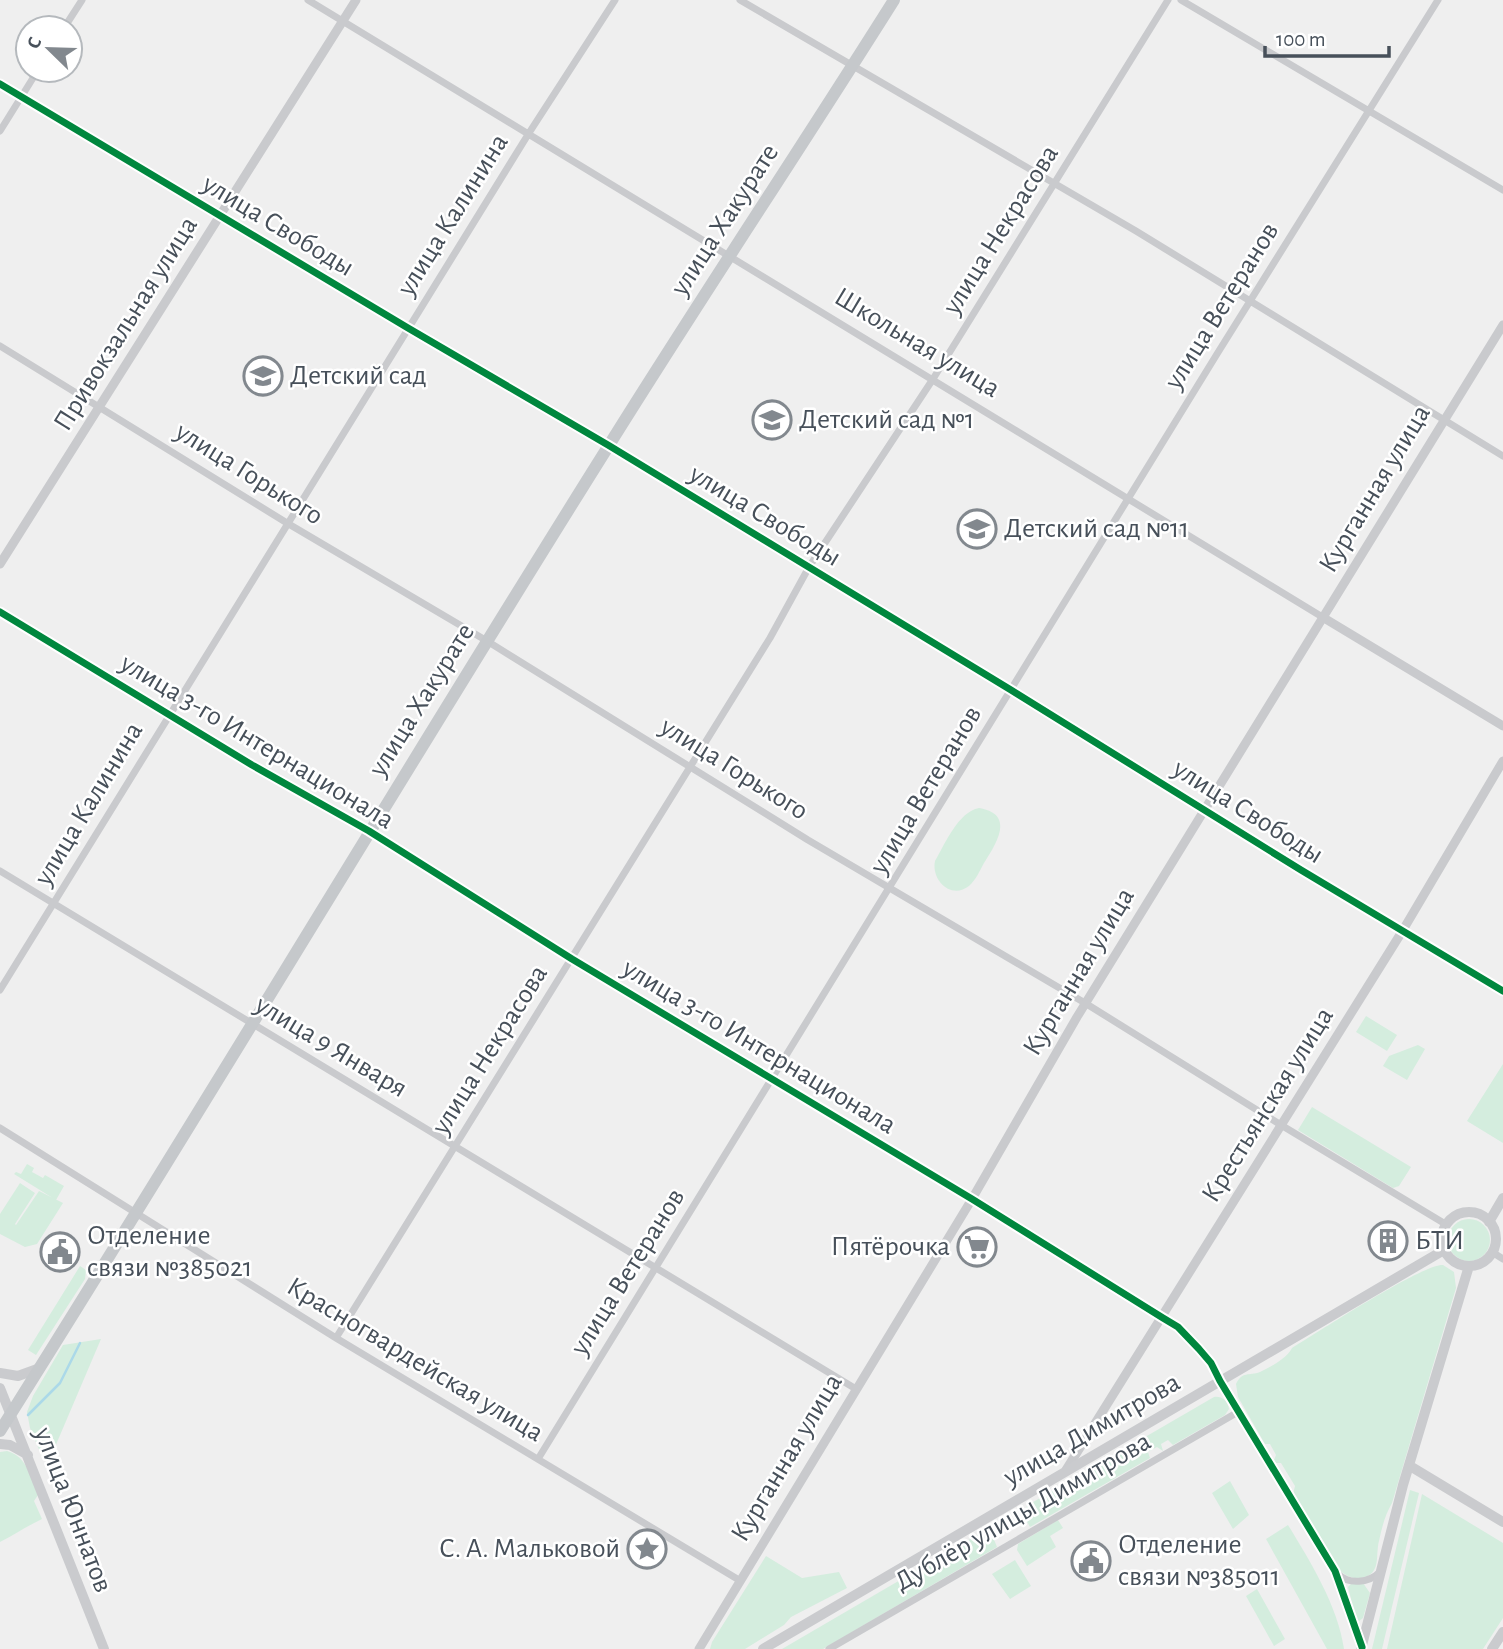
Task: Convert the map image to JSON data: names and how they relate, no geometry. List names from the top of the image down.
{
  "streets": {
    "main road": ["улица Хакурате", "улица Димитрова", "улица Юннатов"],
    "street": [
      "улица Калинина",
      "улица Свободы",
      "улица Некрасова",
      "улица Ветеранов",
      "Привокзальная улица",
      "Школьная улица",
      "улица Горького",
      "Курганная улица",
      "улица 3-го Интернационала",
      "улица 9 Января",
      "Крестьянская улица",
      "Красногвардейская улица",
      "Дублёр улицы Димитрова"
    ]
  },
  "crossings": [
    ["улица Калинина", "улица Свободы"],
    ["улица Калинина", "Школьная улица"],
    ["улица Калинина", "улица Горького"],
    ["улица Калинина", "улица 3-го Интернационала"],
    ["улица Калинина", "улица 9 Января"],
    ["улица Хакурате", "улица Свободы"],
    ["улица Хакурате", "Школьная улица"],
    ["улица Хакурате", "улица Горького"],
    ["улица Хакурате", "улица 3-го Интернационала"],
    ["улица Хакурате", "улица 9 Января"],
    ["улица Хакурате", "Красногвардейская улица"],
    ["улица Хакурате", "улица Юннатов"],
    ["улица Свободы", "улица Некрасова"],
    ["улица Свободы", "улица Ветеранов"],
    ["улица Свободы", "Привокзальная улица"],
    ["улица Свободы", "Курганная улица"],
    ["улица Свободы", "Крестьянская улица"],
    ["улица Некрасова", "Школьная улица"],
    ["улица Некрасова", "улица Горького"],
    ["улица Некрасова", "улица 3-го Интернационала"],
    ["улица Некрасова", "улица 9 Января"],
    ["улица Некрасова", "Красногвардейская улица"],
    ["улица Ветеранов", "Школьная улица"],
    ["улица Ветеранов", "улица Горького"],
    ["улица Ветеранов", "улица 3-го Интернационала"],
    ["улица Ветеранов", "улица 9 Января"],
    ["улица Ветеранов", "Красногвардейская улица"],
    ["Привокзальная улица", "Школьная улица"],
    ["Привокзальная улица", "улица Горького"],
    ["Школьная улица", "Курганная улица"],
    ["улица Горького", "Курганная улица"],
    ["улица Горького", "Крестьянская улица"],
    ["улица Горького", "улица Димитрова"],
    ["Курганная улица", "улица 3-го Интернационала"],
    ["Курганная улица", "улица 9 Января"],
    ["Курганная улица", "Красногвардейская улица"],
    ["улица 3-го Интернационала", "Крестьянская улица"],
    ["улица 3-го Интернационала", "улица Димитрова"],
    ["улица 3-го Интернационала", "Дублёр улицы Димитрова"],
    ["Крестьянская улица", "улица Димитрова"]
  ],
  "places": {
    "school or university": ["Детский сад", "Детский сад №1", "Детский сад №11"],
    "building": ["БТИ"],
    "supermarket": ["Пятёрочка"],
    "public building": ["Отделение связи №385021", "Отделение связи №385011"],
    "place": ["С. А. Мальковой"]
  },
  "scale_bar": "100 m",
  "north": "top left"
}
